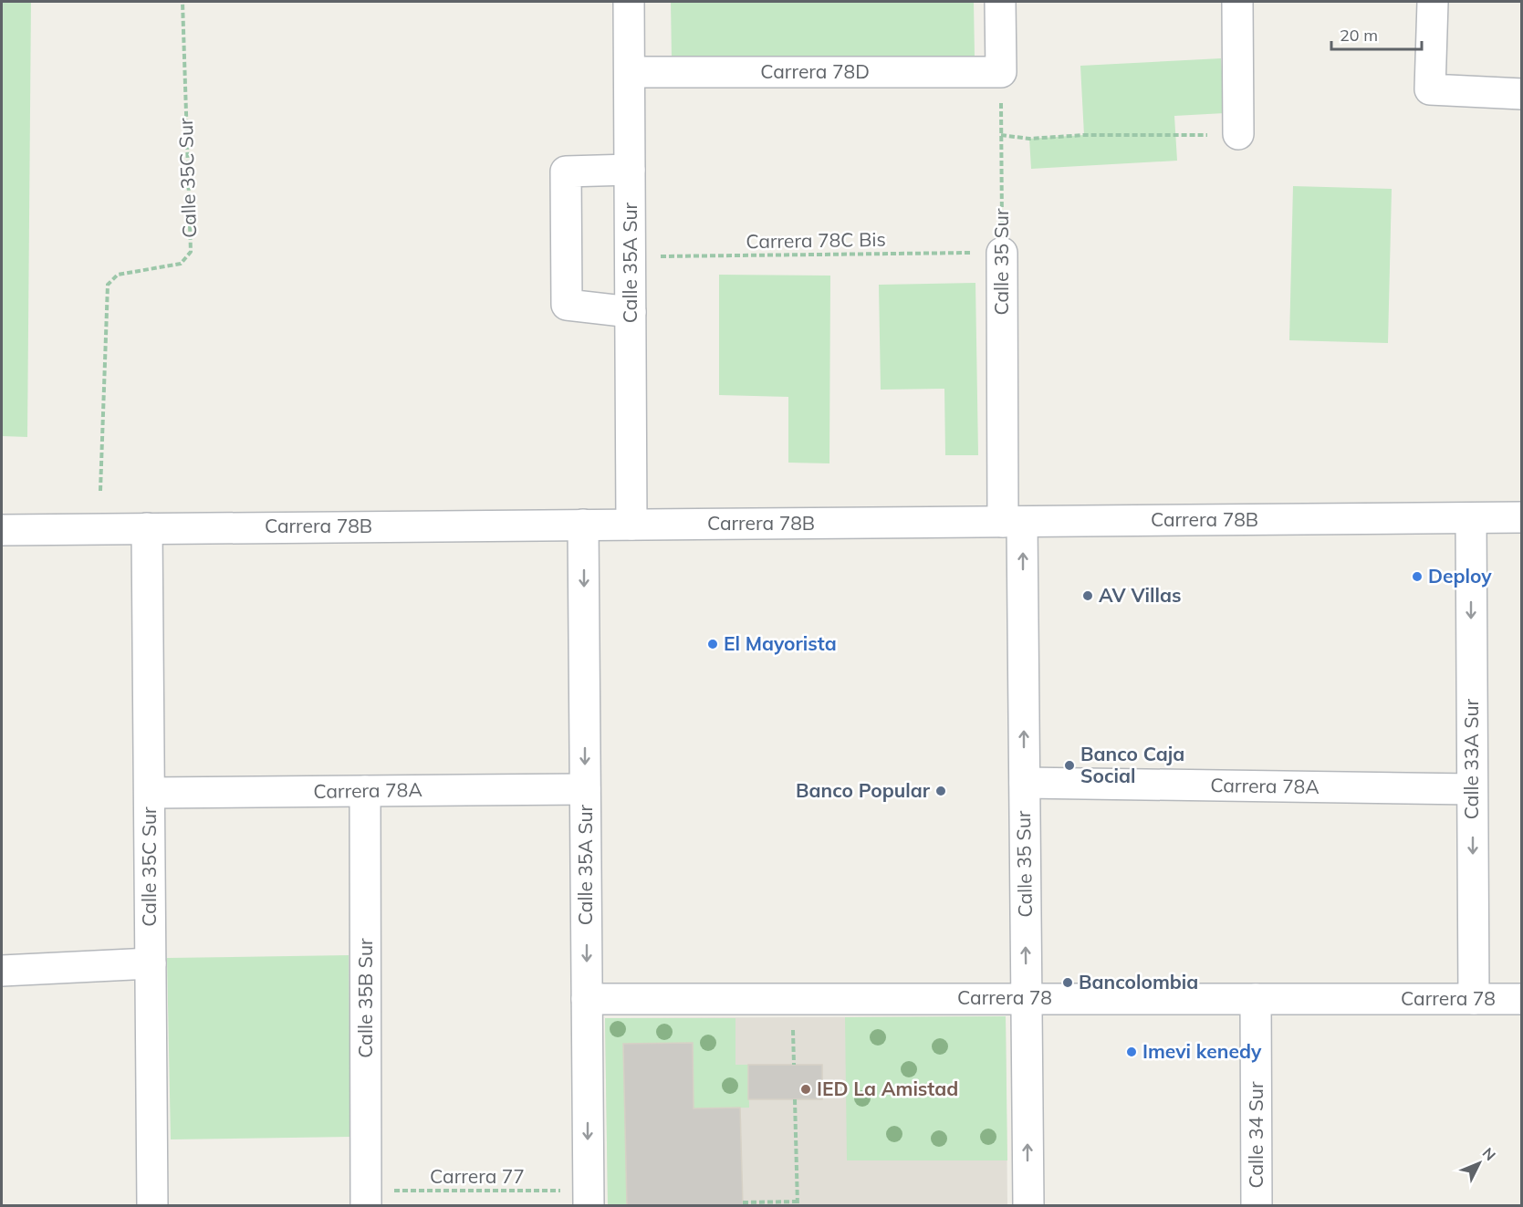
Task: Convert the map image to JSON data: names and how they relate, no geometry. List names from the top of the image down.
{
  "streets": {
    "street": [
      "Carrera 78D",
      "Calle 35C Sur",
      "Calle 35 Sur",
      "Calle 35A Sur",
      "Carrera 78B",
      "Calle 33A Sur",
      "Carrera 78A",
      "Calle 35B Sur",
      "Carrera 78",
      "Calle 34 Sur"
    ],
    "path": ["Carrera 78C Bis", "Carrera 77"]
  },
  "crossings": [
    ["Carrera 78D", "Calle 35 Sur"],
    ["Carrera 78D", "Calle 35A Sur"],
    ["Calle 35C Sur", "Carrera 78B"],
    ["Calle 35C Sur", "Carrera 78A"],
    ["Carrera 78C Bis", "Calle 35 Sur"],
    ["Carrera 78C Bis", "Calle 35A Sur"],
    ["Calle 35 Sur", "Carrera 78B"],
    ["Calle 35 Sur", "Carrera 78A"],
    ["Calle 35 Sur", "Carrera 78"],
    ["Calle 35A Sur", "Carrera 78B"],
    ["Calle 35A Sur", "Carrera 78A"],
    ["Calle 35A Sur", "Carrera 78"],
    ["Calle 35A Sur", "Carrera 77"],
    ["Carrera 78B", "Calle 33A Sur"],
    ["Calle 33A Sur", "Carrera 78A"],
    ["Calle 33A Sur", "Carrera 78"],
    ["Carrera 78A", "Calle 35B Sur"],
    ["Calle 35B Sur", "Carrera 77"],
    ["Carrera 78", "Calle 34 Sur"]
  ],
  "one_way": ["Calle 35 Sur", "Calle 35A Sur", "Calle 33A Sur"],
  "places": [
    "Deploy",
    "AV Villas",
    "El Mayorista",
    "Banco Caja Social",
    "Banco Popular",
    "Bancolombia",
    "Imevi kenedy",
    "IED La Amistad"
  ],
  "scale_bar": "20 m",
  "north": "top right"
}
